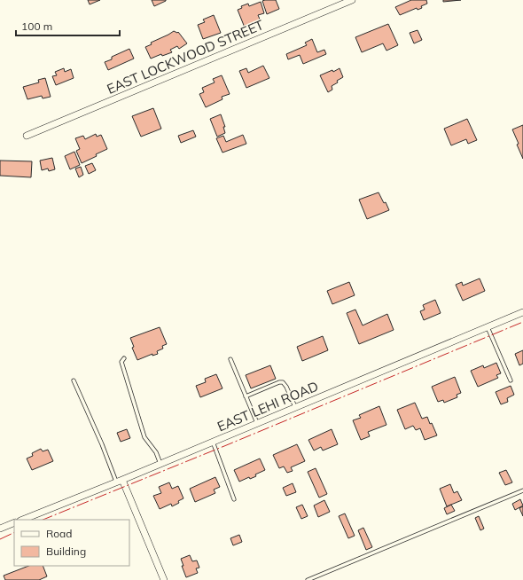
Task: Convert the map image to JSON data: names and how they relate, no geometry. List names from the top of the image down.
{
  "streets": {
    "street": ["EAST LOCKWOOD STREET", "EAST LEHI ROAD"]
  },
  "legend": ["Road", "Building"],
  "scale_bar": "100 m"
}
